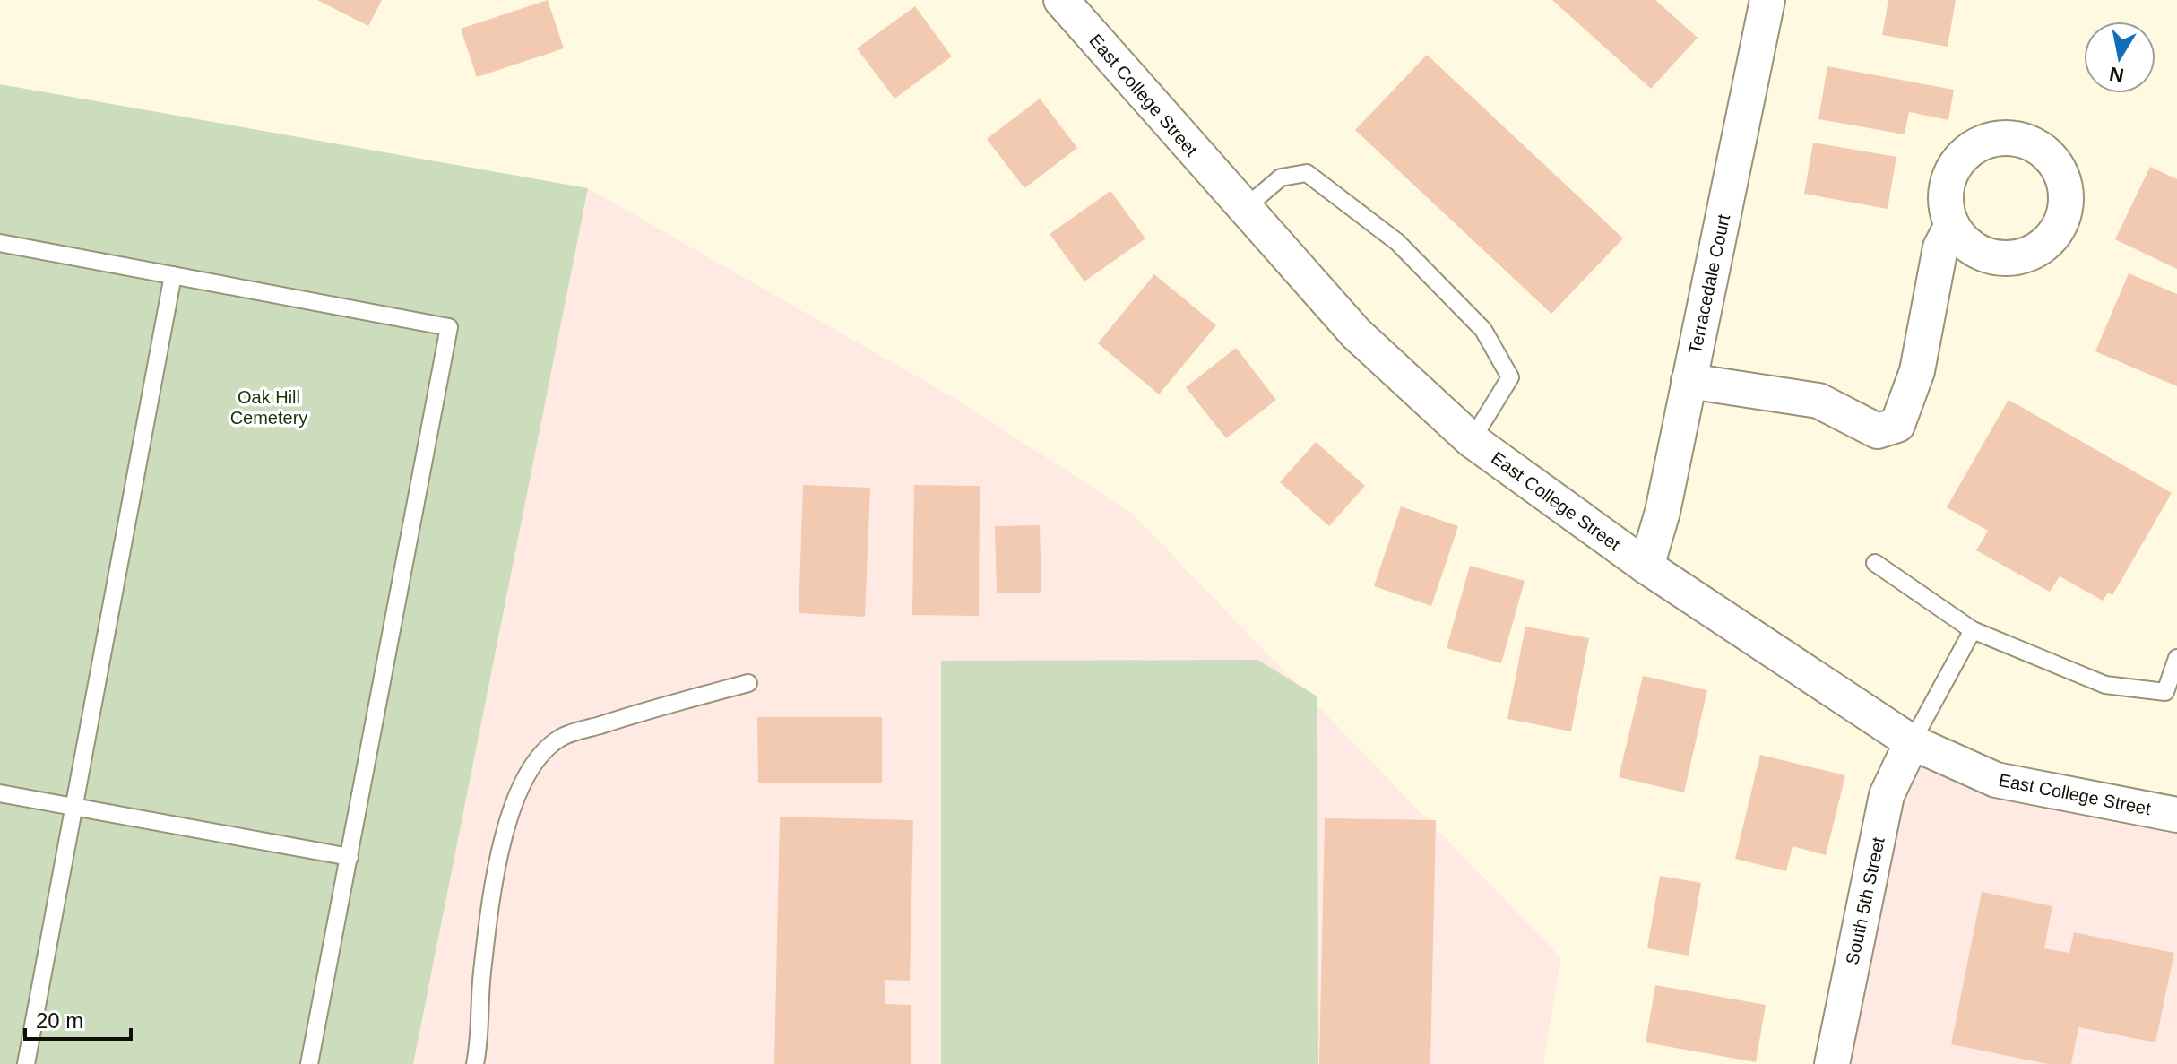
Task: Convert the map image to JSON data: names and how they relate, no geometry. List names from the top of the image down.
{
  "streets": {
    "street": ["East College Street", "Terracedale Court", "South 5th Street"]
  },
  "crossings": [
    ["East College Street", "Terracedale Court"],
    ["East College Street", "South 5th Street"]
  ],
  "parks": ["Oak Hill Cemetery"],
  "scale_bar": "20 m",
  "north": "bottom"
}
